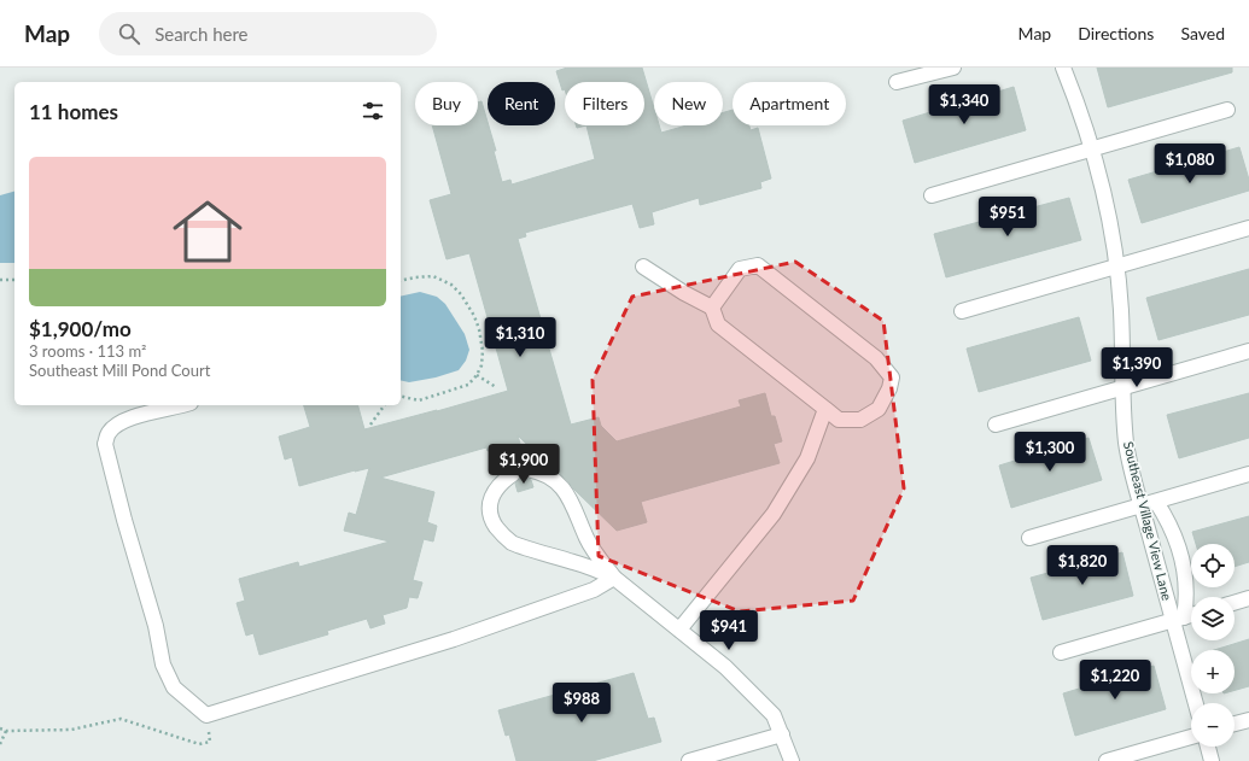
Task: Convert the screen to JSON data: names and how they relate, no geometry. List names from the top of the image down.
{
  "streets": {
    "street": ["Southeast Village View Lane"]
  },
  "page": {
    "header": "Map",
    "search": "Search here",
    "nav": ["Map", "Directions", "Saved"],
    "chip": [
      "Buy",
      "Rent",
      "Filters",
      "New",
      "Apartment"
    ],
    "heading": "11 homes",
    "price": [
      "$1,340",
      "$1,080",
      "$951",
      "$1,310",
      "$1,390",
      "$1,300",
      "$1,900",
      "$1,820",
      "$941",
      "$1,220",
      "$988"
    ],
    "list": [
      {
        "name": "$1,900/mo",
        "note": "3 rooms · 113 m² · Southeast Mill Pond Court"
      }
    ],
    "map_buttons": ["+", "−"]
  }
}
